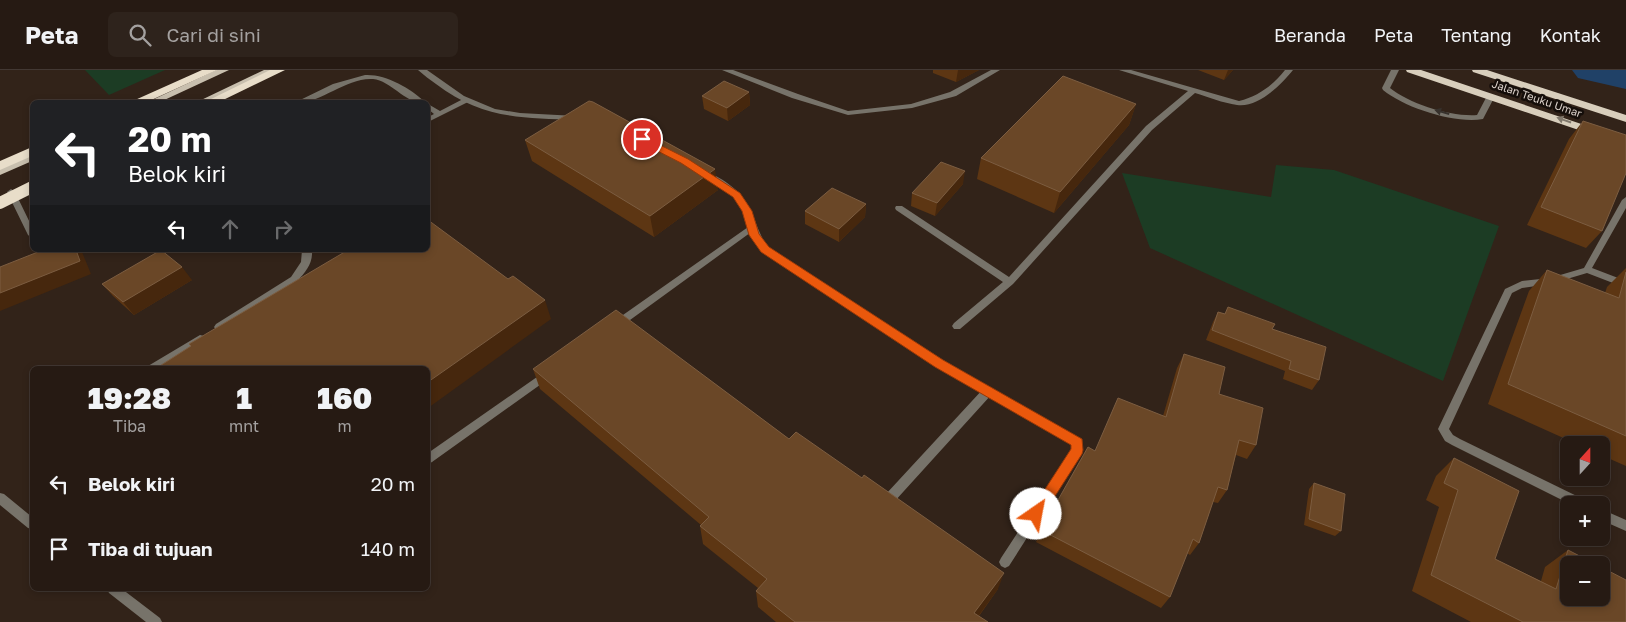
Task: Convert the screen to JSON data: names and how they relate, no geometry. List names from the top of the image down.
{
  "streets": {
    "highway": ["Jalan Teuku Umar"]
  },
  "north": "top",
  "page": {
    "header": "Peta",
    "search": "Cari di sini",
    "nav": [
      "Beranda",
      "Peta",
      "Tentang",
      "Kontak"
    ],
    "turn": ["20 m", "Belok kiri"],
    "eta": [
      "19:28",
      "Tiba",
      "1",
      "mnt",
      "160",
      "m"
    ],
    "map_buttons": ["+", "−"],
    "list": [
      {
        "name": "Belok kiri",
        "value": "20 m"
      },
      {
        "name": "Tiba di tujuan",
        "value": "140 m"
      }
    ]
  }
}
